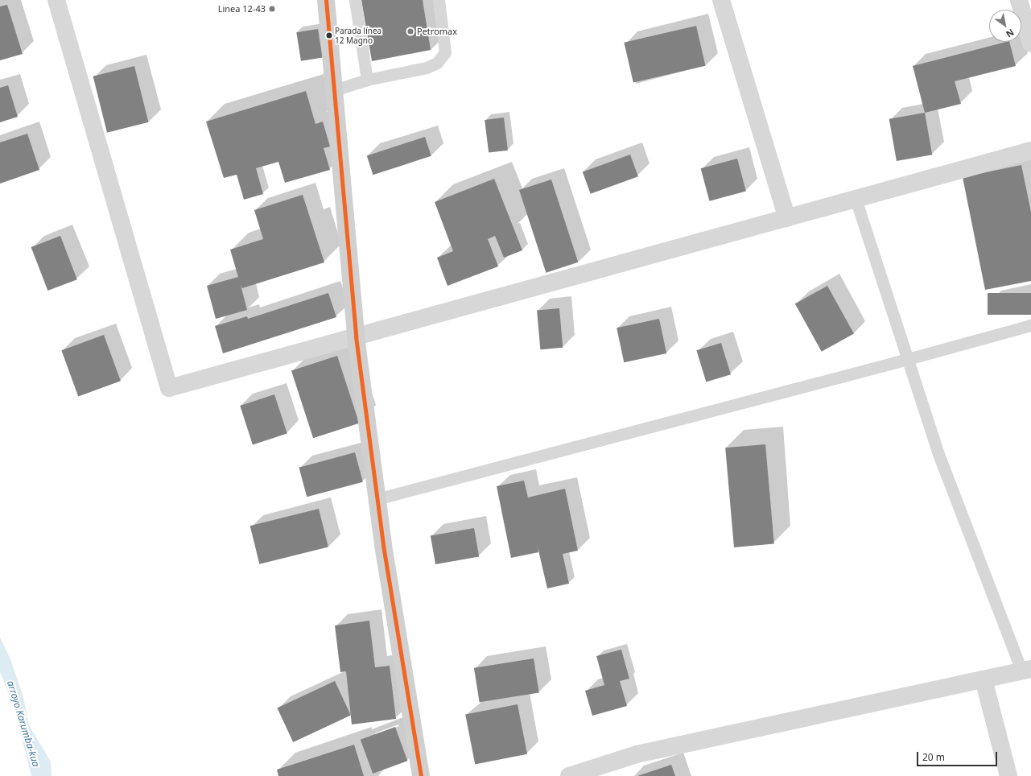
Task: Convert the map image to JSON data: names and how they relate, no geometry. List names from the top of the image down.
{
  "water": ["arroyo Karumba-kua"],
  "places": ["Linea 12-43", "Petromax", "Parada línea 12 Magno"],
  "scale_bar": "20 m",
  "north": "bottom right"
}
